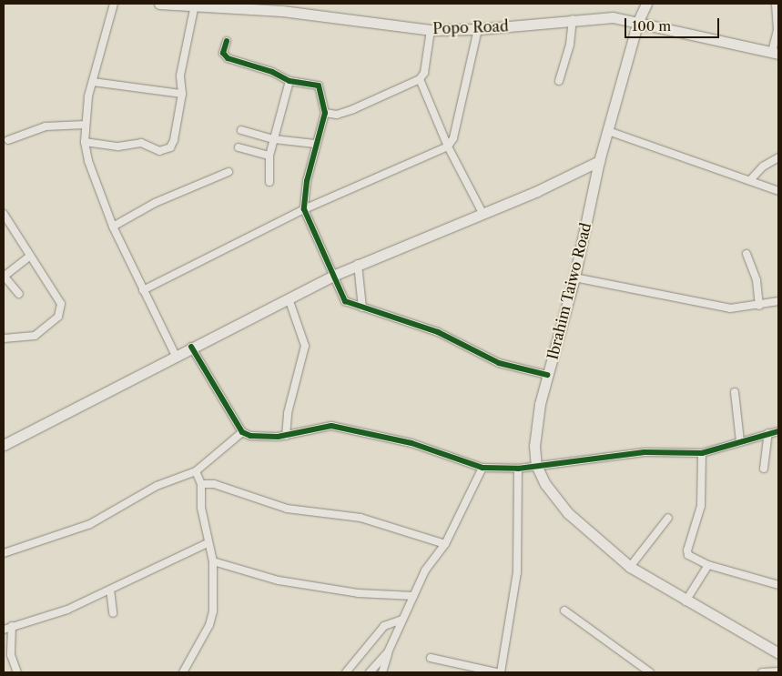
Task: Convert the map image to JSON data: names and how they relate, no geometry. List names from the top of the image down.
{
  "streets": {
    "main road": ["Popo Road", "Ibrahim Taiwo Road"]
  },
  "crossings": [
    ["Popo Road", "Ibrahim Taiwo Road"]
  ],
  "scale_bar": "100 m"
}
